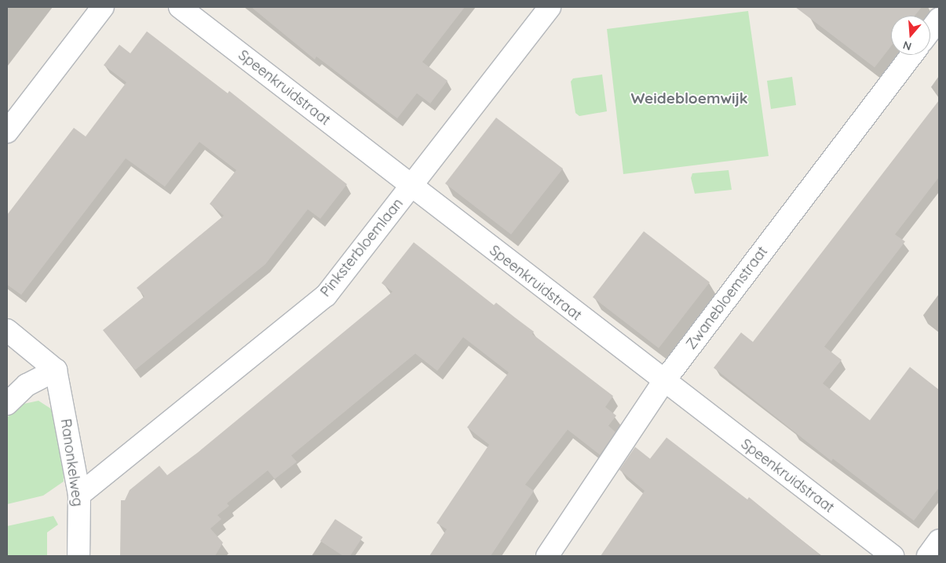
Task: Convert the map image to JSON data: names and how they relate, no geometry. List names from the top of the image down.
{
  "streets": {
    "street": [
      "Speenkruidstraat",
      "Pinksterbloemlaan",
      "Zwanebloemstraat",
      "Ranonkelweg"
    ]
  },
  "crossings": [
    ["Speenkruidstraat", "Pinksterbloemlaan"],
    ["Speenkruidstraat", "Zwanebloemstraat"],
    ["Pinksterbloemlaan", "Ranonkelweg"]
  ],
  "districts": ["Weidebloemwijk"],
  "north": "bottom"
}
